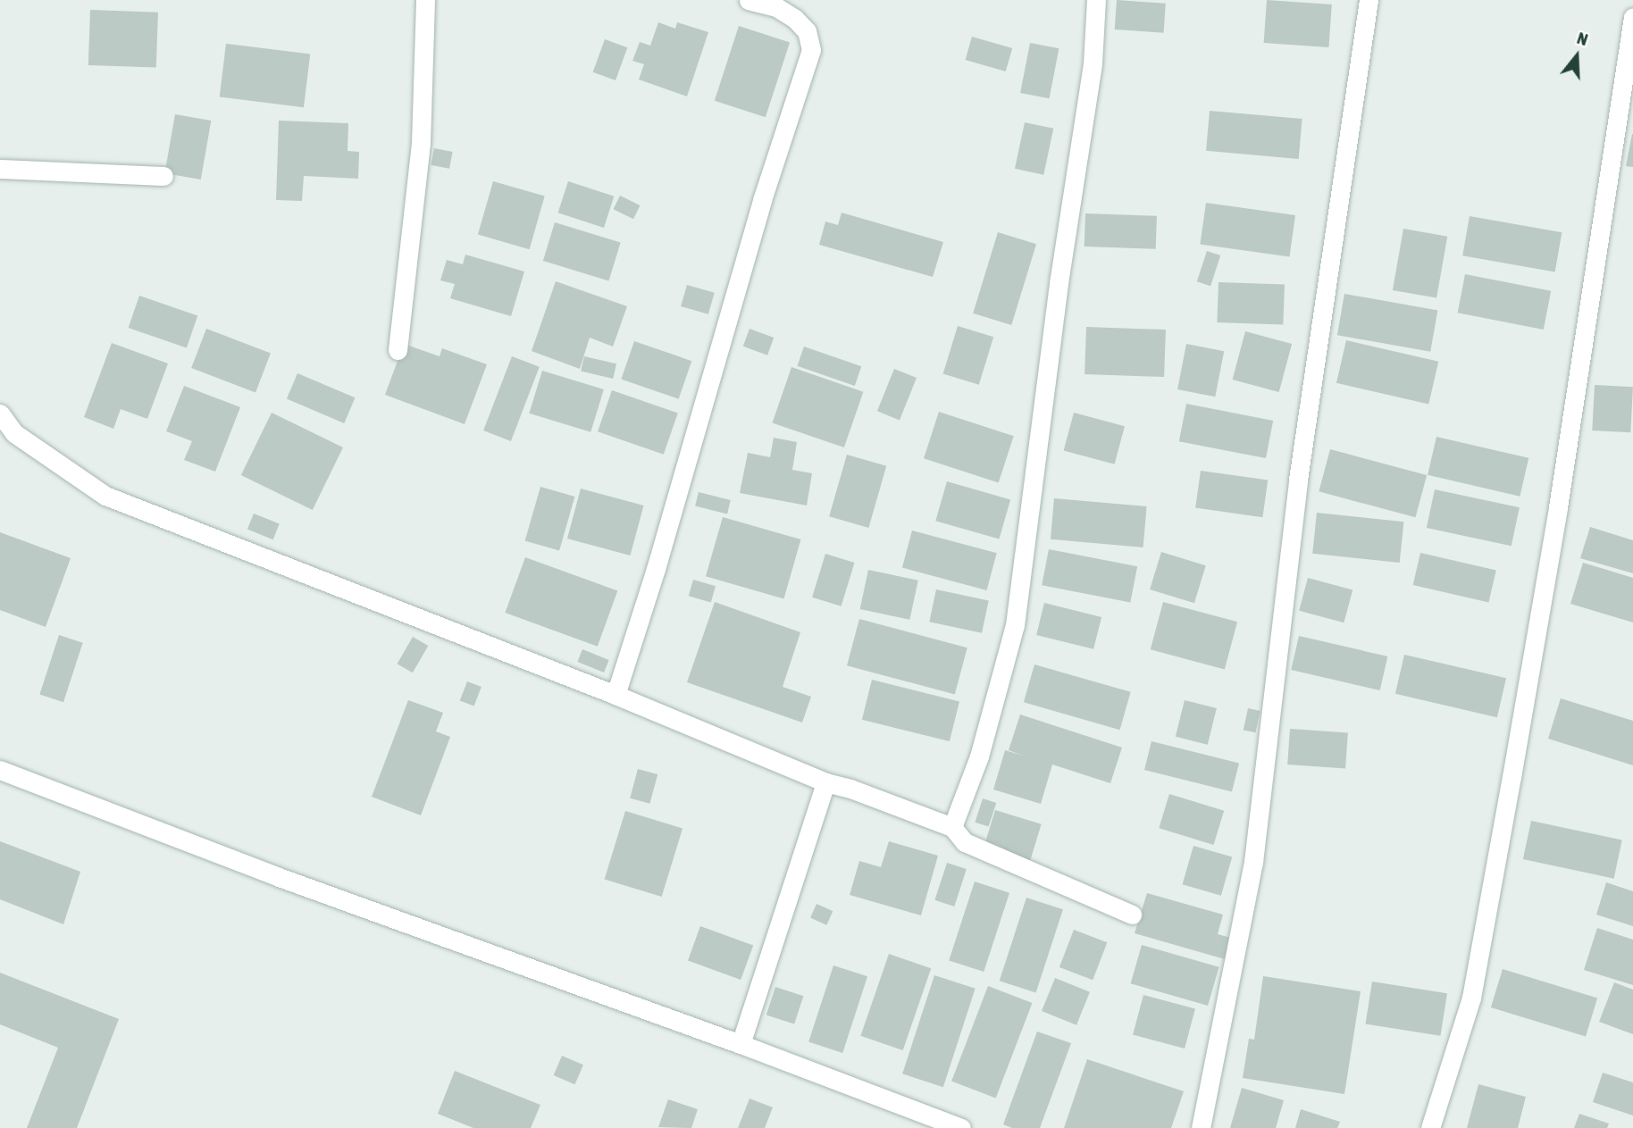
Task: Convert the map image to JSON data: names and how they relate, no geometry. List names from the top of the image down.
{
  "north": "top"
}
